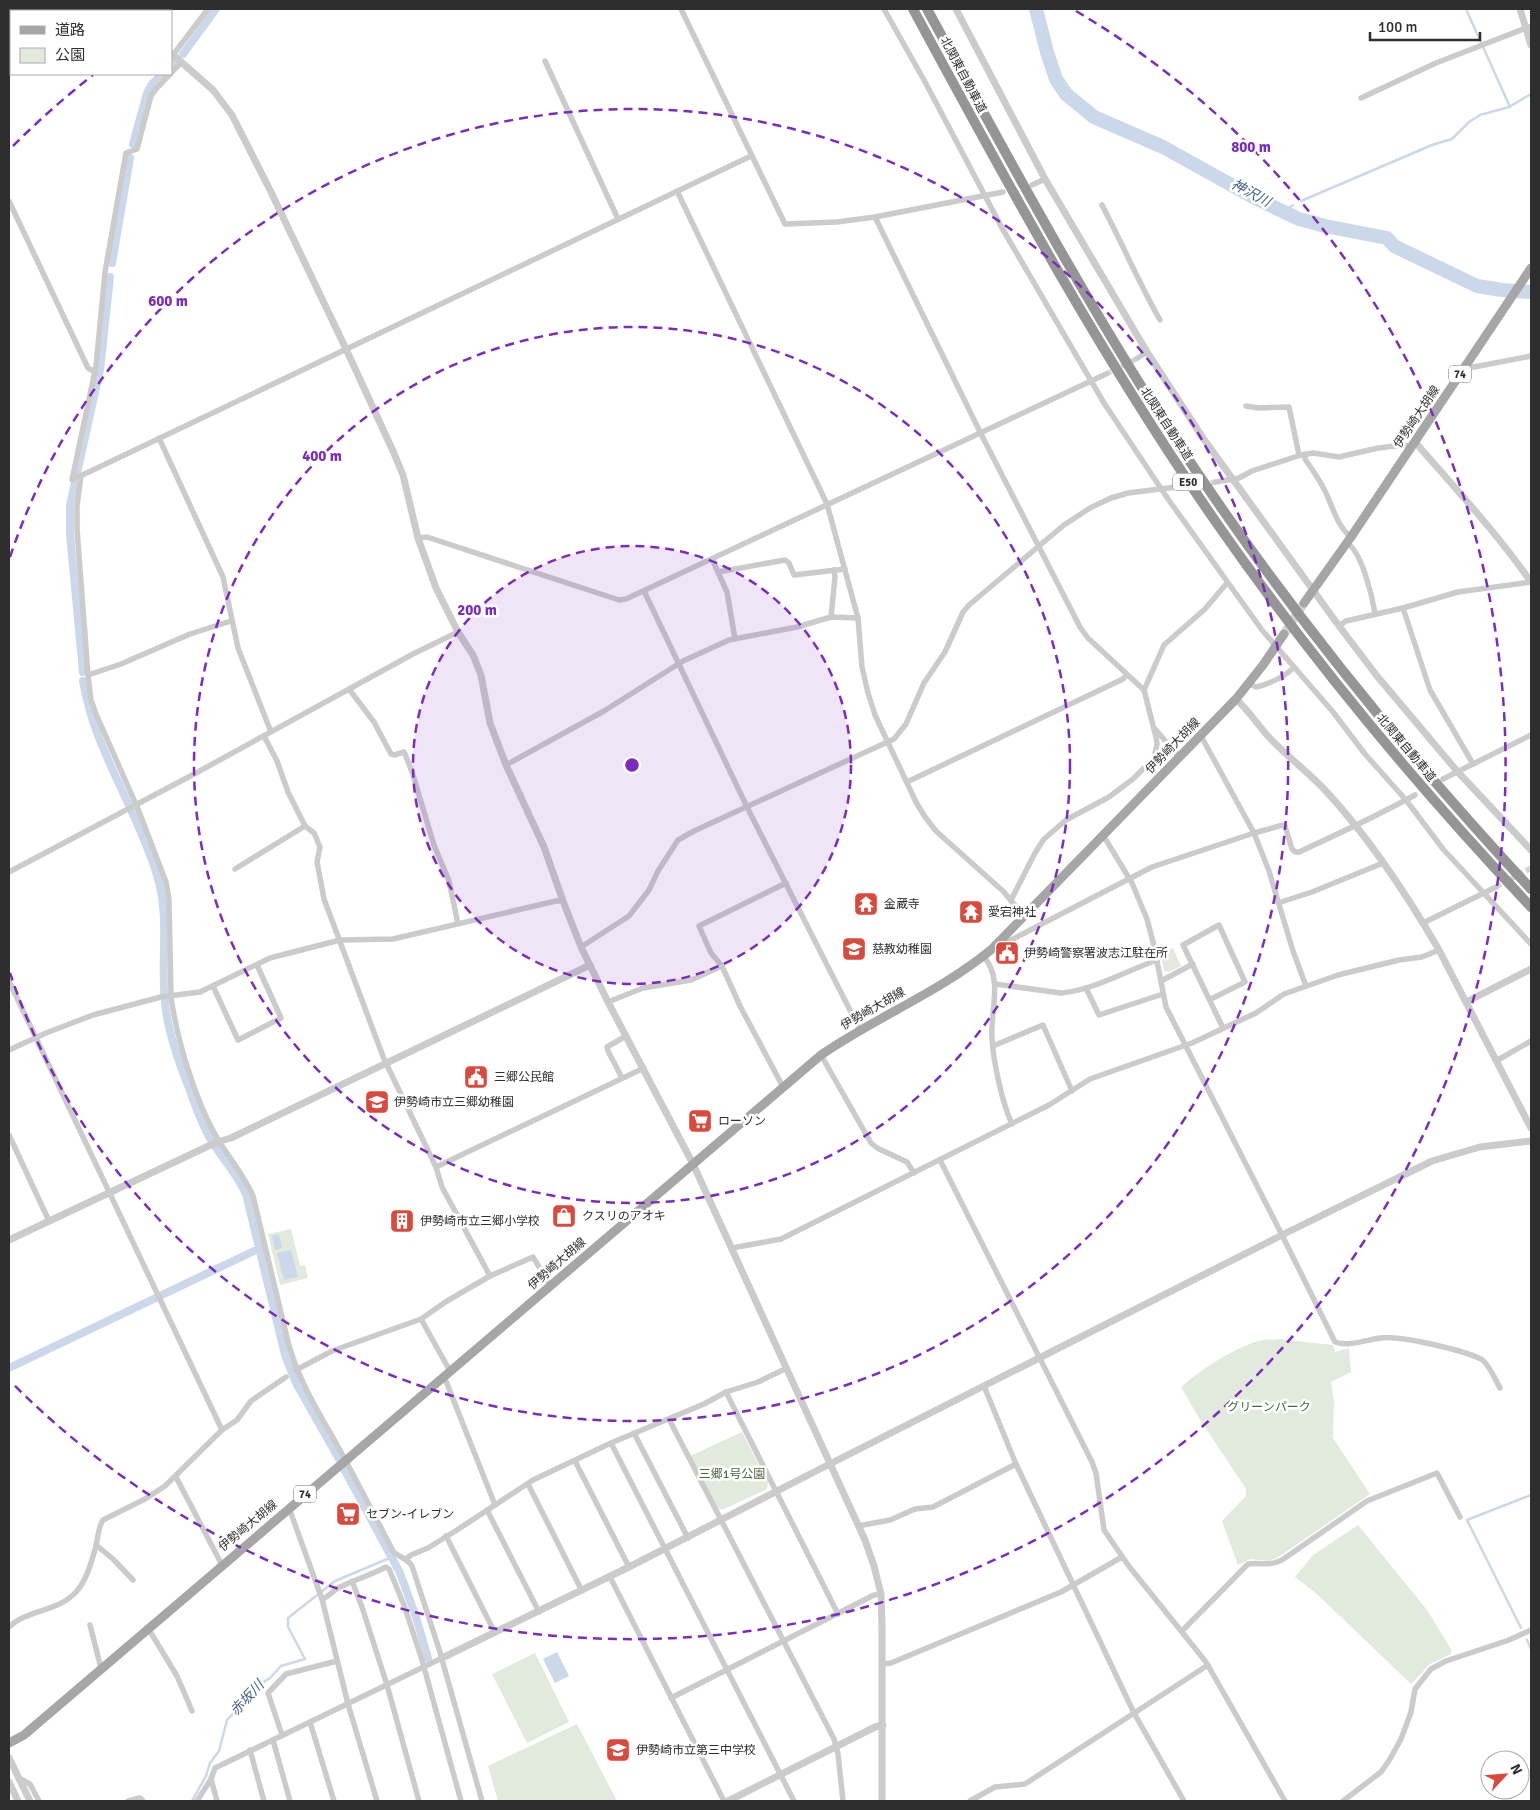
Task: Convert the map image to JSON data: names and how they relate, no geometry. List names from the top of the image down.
{
  "streets": {
    "highway": ["北関東自動車道", "E50"],
    "main road": ["74", "伊勢崎大胡線"]
  },
  "water": ["神沢川", "赤坂川"],
  "parks": ["グリーンパーク", "三郷1号公園"],
  "places": {
    "temple": ["金蔵寺", "愛宕神社"],
    "school or university": ["慈教幼稚園", "伊勢崎市立三郷幼稚園", "伊勢崎市立第三中学校"],
    "public building": ["伊勢崎警察署波志江駐在所", "三郷公民館"],
    "supermarket": ["ローソン", "セブン-イレブン"],
    "shop": ["クスリのアオキ"],
    "building": ["伊勢崎市立三郷小学校"]
  },
  "legend": ["道路", "公園"],
  "scale_bar": "100 m",
  "north": "top right",
  "rings": [
    "800 m",
    "600 m",
    "400 m",
    "200 m"
  ]
}
